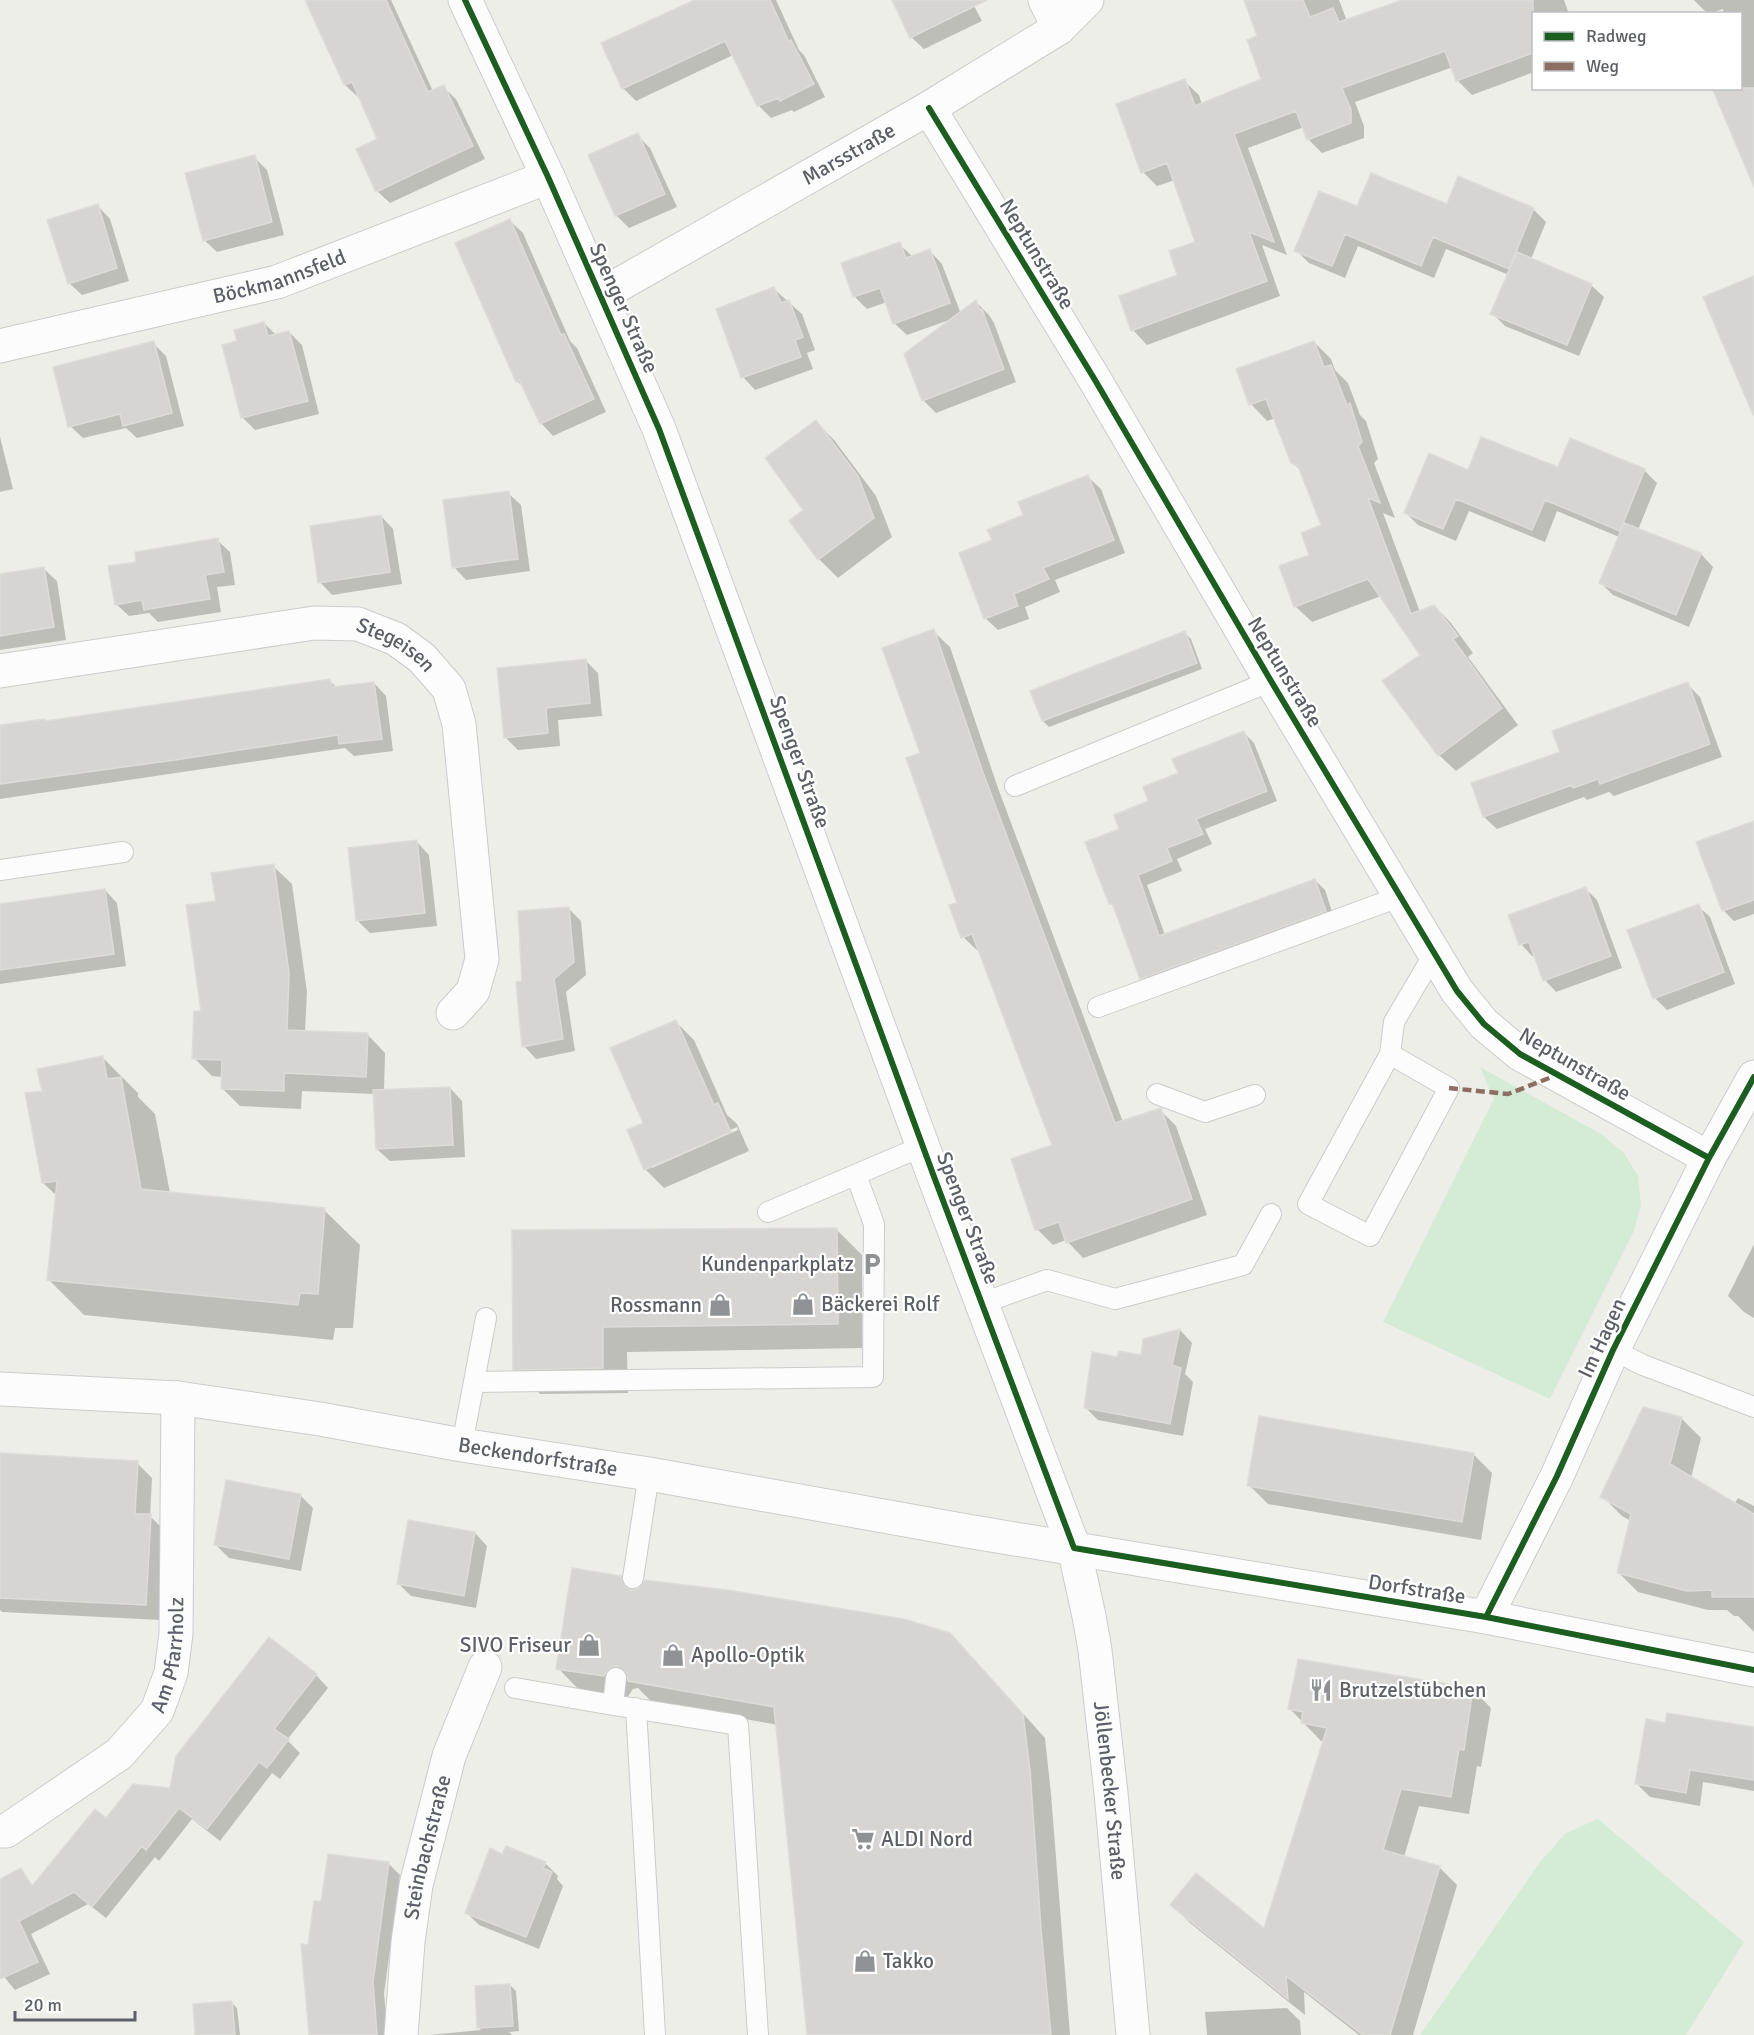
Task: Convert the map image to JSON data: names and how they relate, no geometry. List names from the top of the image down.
{
  "streets": {
    "street": [
      "Marsstraße",
      "Neptunstraße",
      "Böckmannsfeld",
      "Spenger Straße",
      "Stegeisen",
      "Im Hagen",
      "Beckendorfstraße",
      "Dorfstraße",
      "Am Pfarrholz",
      "Jöllenbecker Straße",
      "Steinbachstraße"
    ]
  },
  "crossings": [
    ["Marsstraße", "Neptunstraße"],
    ["Marsstraße", "Spenger Straße"],
    ["Neptunstraße", "Im Hagen"],
    ["Böckmannsfeld", "Spenger Straße"],
    ["Spenger Straße", "Beckendorfstraße"],
    ["Spenger Straße", "Dorfstraße"],
    ["Spenger Straße", "Jöllenbecker Straße"],
    ["Im Hagen", "Dorfstraße"],
    ["Beckendorfstraße", "Dorfstraße"],
    ["Beckendorfstraße", "Am Pfarrholz"],
    ["Beckendorfstraße", "Jöllenbecker Straße"],
    ["Dorfstraße", "Jöllenbecker Straße"]
  ],
  "places": {
    "parking": ["Kundenparkplatz"],
    "shop": [
      "Bäckerei Rolf",
      "Rossmann",
      "SIVO Friseur",
      "Apollo-Optik",
      "Takko"
    ],
    "restaurant": ["Brutzelstübchen"],
    "supermarket": ["ALDI Nord"]
  },
  "legend": ["Radweg", "Weg"],
  "scale_bar": "20 m"
}
